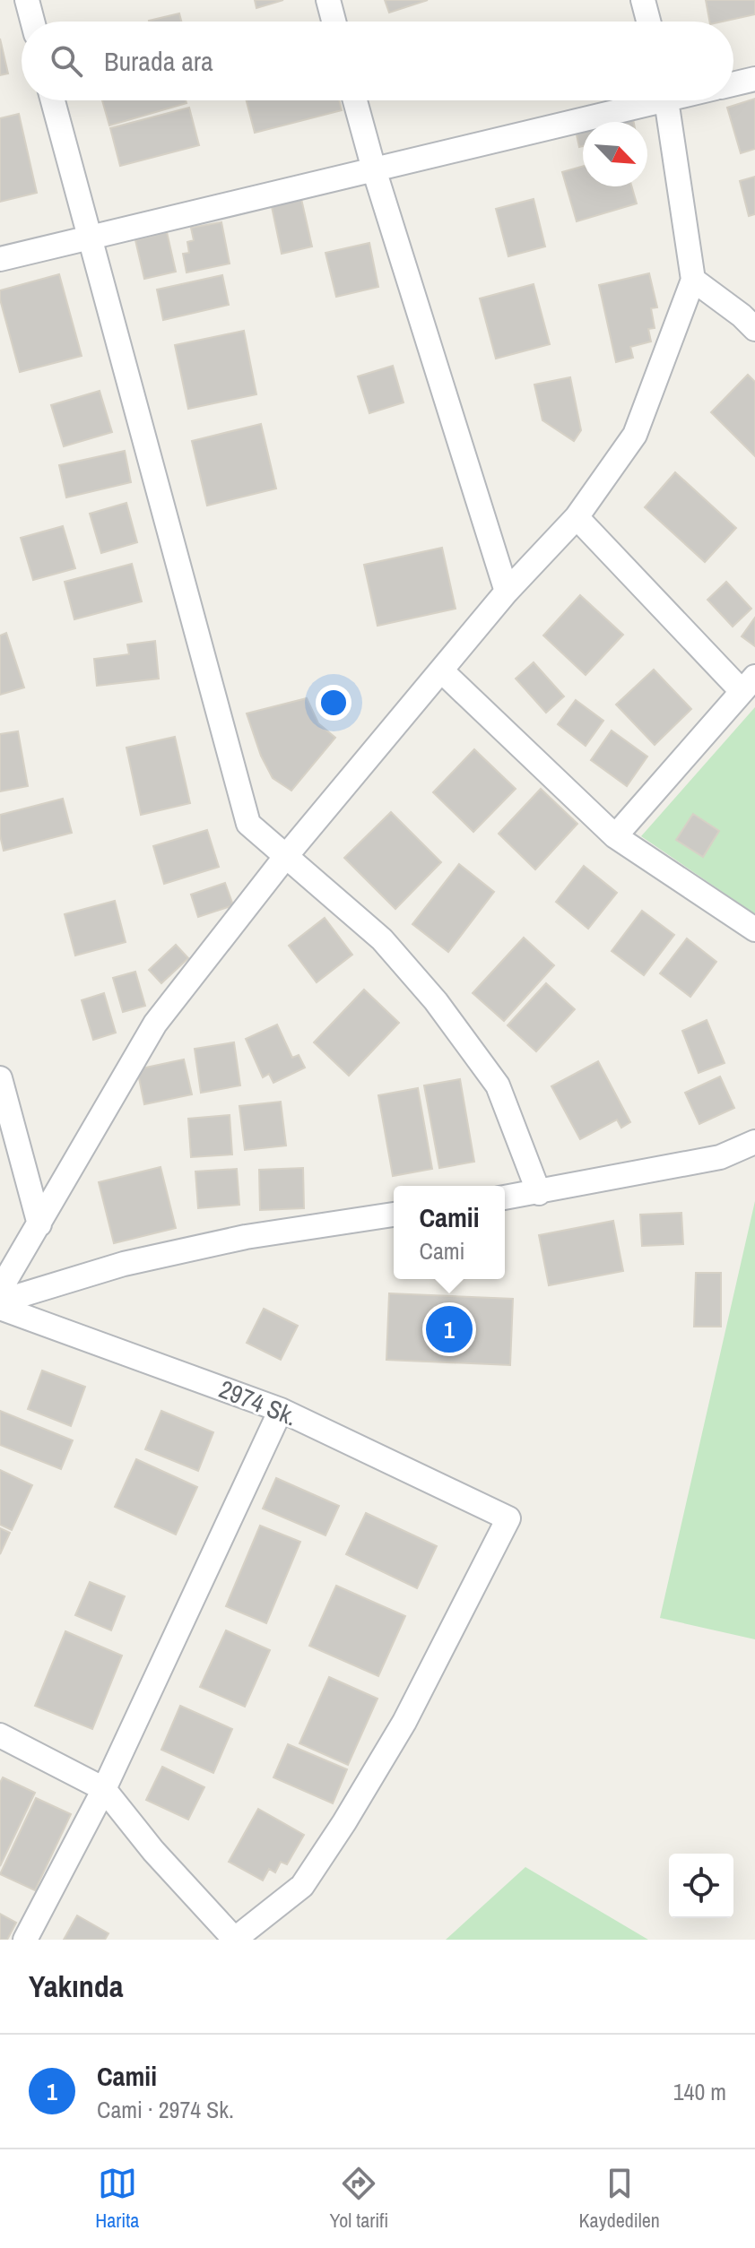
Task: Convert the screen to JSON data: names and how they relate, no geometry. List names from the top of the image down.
{
  "streets": {
    "street": ["2974 Sk."]
  },
  "north": "bottom right",
  "page": {
    "search": "Burada ara",
    "popup": ["Camii", "Cami"],
    "pins": "1",
    "heading": "Yakında",
    "list": [
      {
        "mark": "1",
        "name": "Camii",
        "note": "Cami · 2974 Sk.",
        "value": "140 m"
      }
    ],
    "nav": ["Harita", "Yol tarifi", "Kaydedilen"]
  }
}
